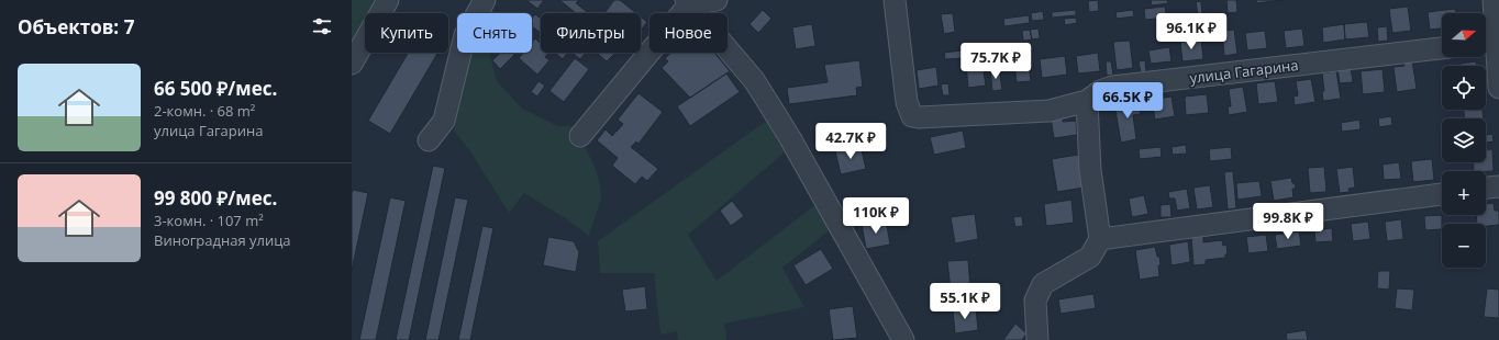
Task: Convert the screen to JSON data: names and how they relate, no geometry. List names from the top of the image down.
{
  "streets": {
    "street": ["улица Гагарина"]
  },
  "north": "right",
  "page": {
    "heading": "Объектов: 7",
    "map_buttons": ["+", "−"],
    "price": [
      "96.1K ₽",
      "75.7K ₽",
      "66.5K ₽",
      "42.7K ₽",
      "110K ₽",
      "99.8K ₽",
      "55.1K ₽"
    ],
    "chip": [
      "Купить",
      "Снять",
      "Фильтры",
      "Новое"
    ],
    "list": [
      {
        "name": "66 500 ₽/мес.",
        "note": "2-комн. · 68 m² · улица Гагарина"
      },
      {
        "name": "99 800 ₽/мес.",
        "note": "3-комн. · 107 m² · Виноградная улица"
      }
    ]
  }
}
